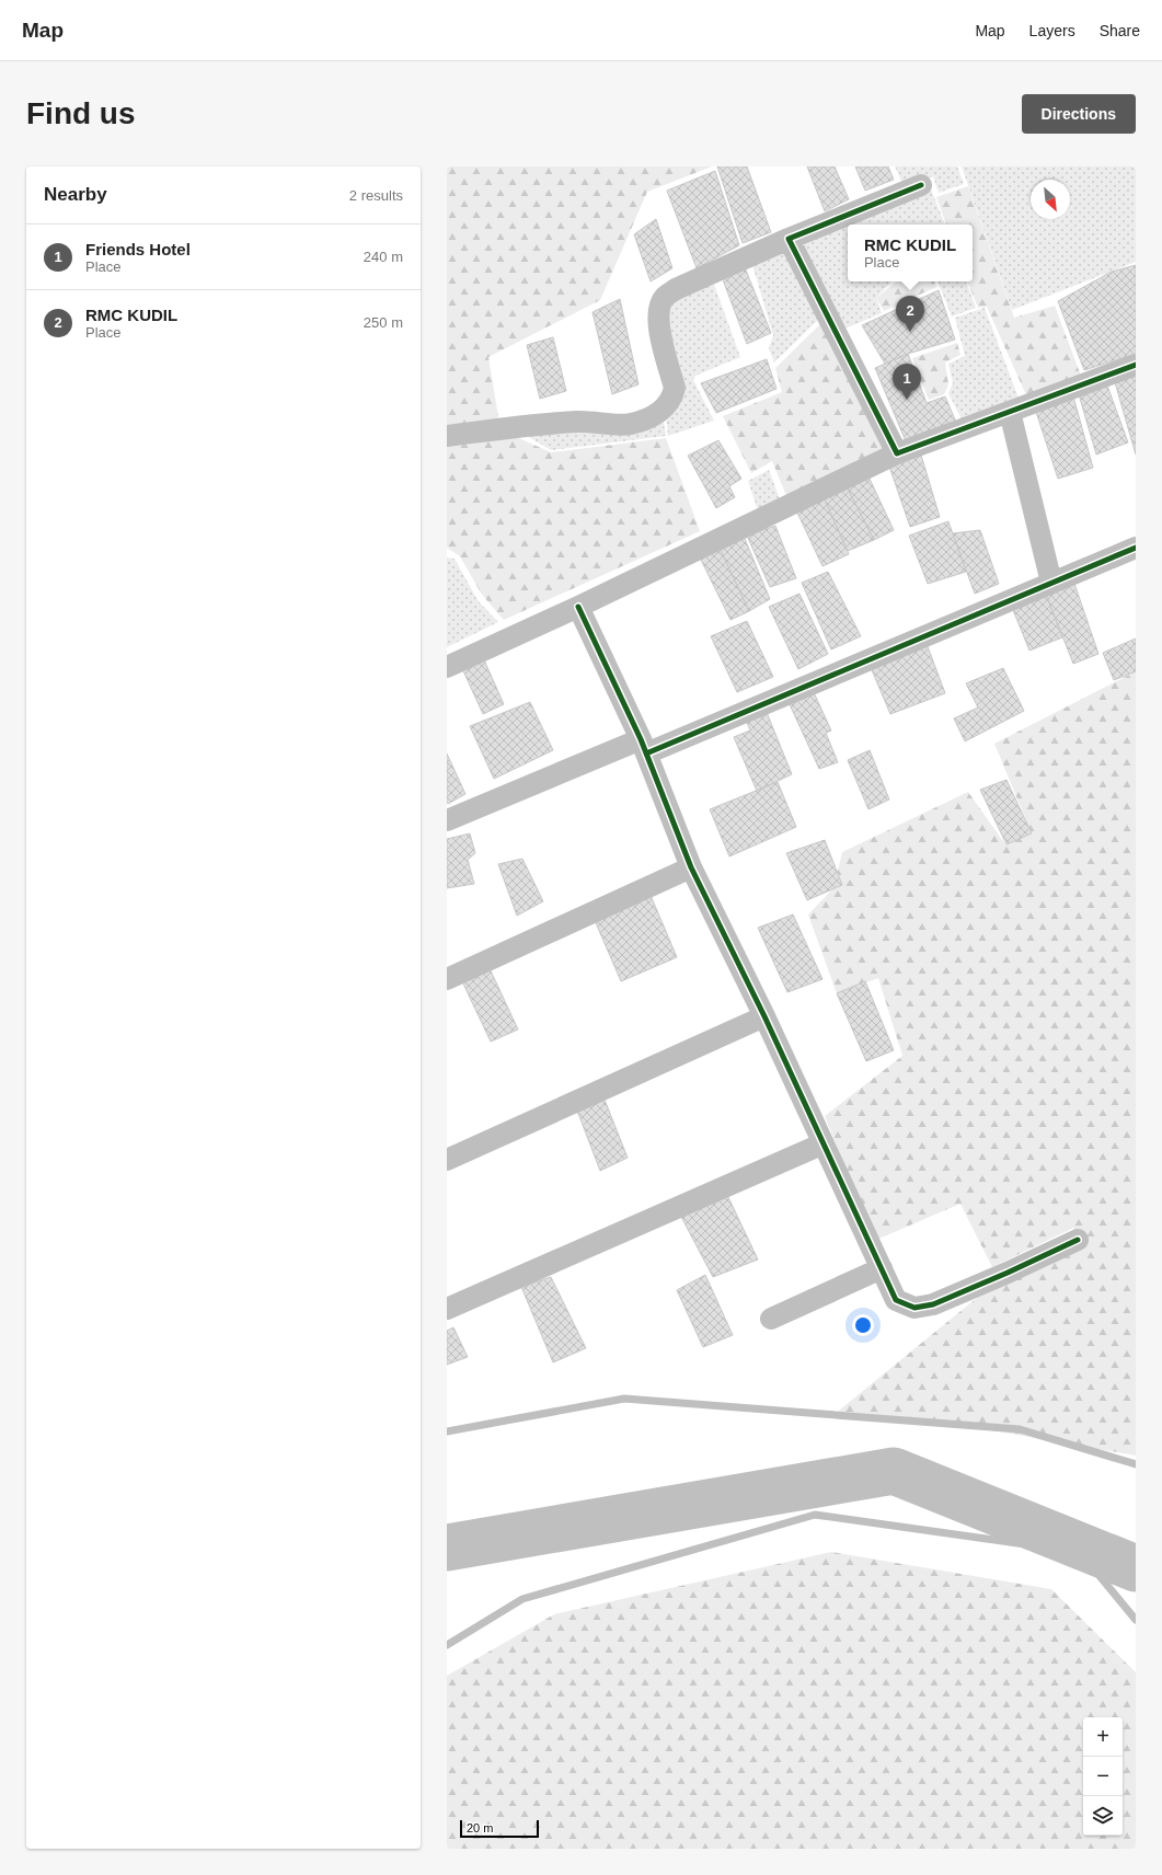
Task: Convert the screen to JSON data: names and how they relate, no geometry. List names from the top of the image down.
{
  "scale_bar": "20 m",
  "north": "bottom right",
  "page": {
    "header": "Map",
    "nav": ["Map", "Layers", "Share"],
    "buttons": "Directions",
    "title": "Find us",
    "heading": ["Nearby", "2 results"],
    "list": [
      {
        "mark": "1",
        "name": "Friends Hotel",
        "note": "Place",
        "value": "240 m"
      },
      {
        "mark": "2",
        "name": "RMC KUDIL",
        "note": "Place",
        "value": "250 m"
      }
    ],
    "popup": ["RMC KUDIL", "Place"],
    "pins": ["2", "1"],
    "map_buttons": ["+", "−"],
    "scale": "20 m"
  }
}
